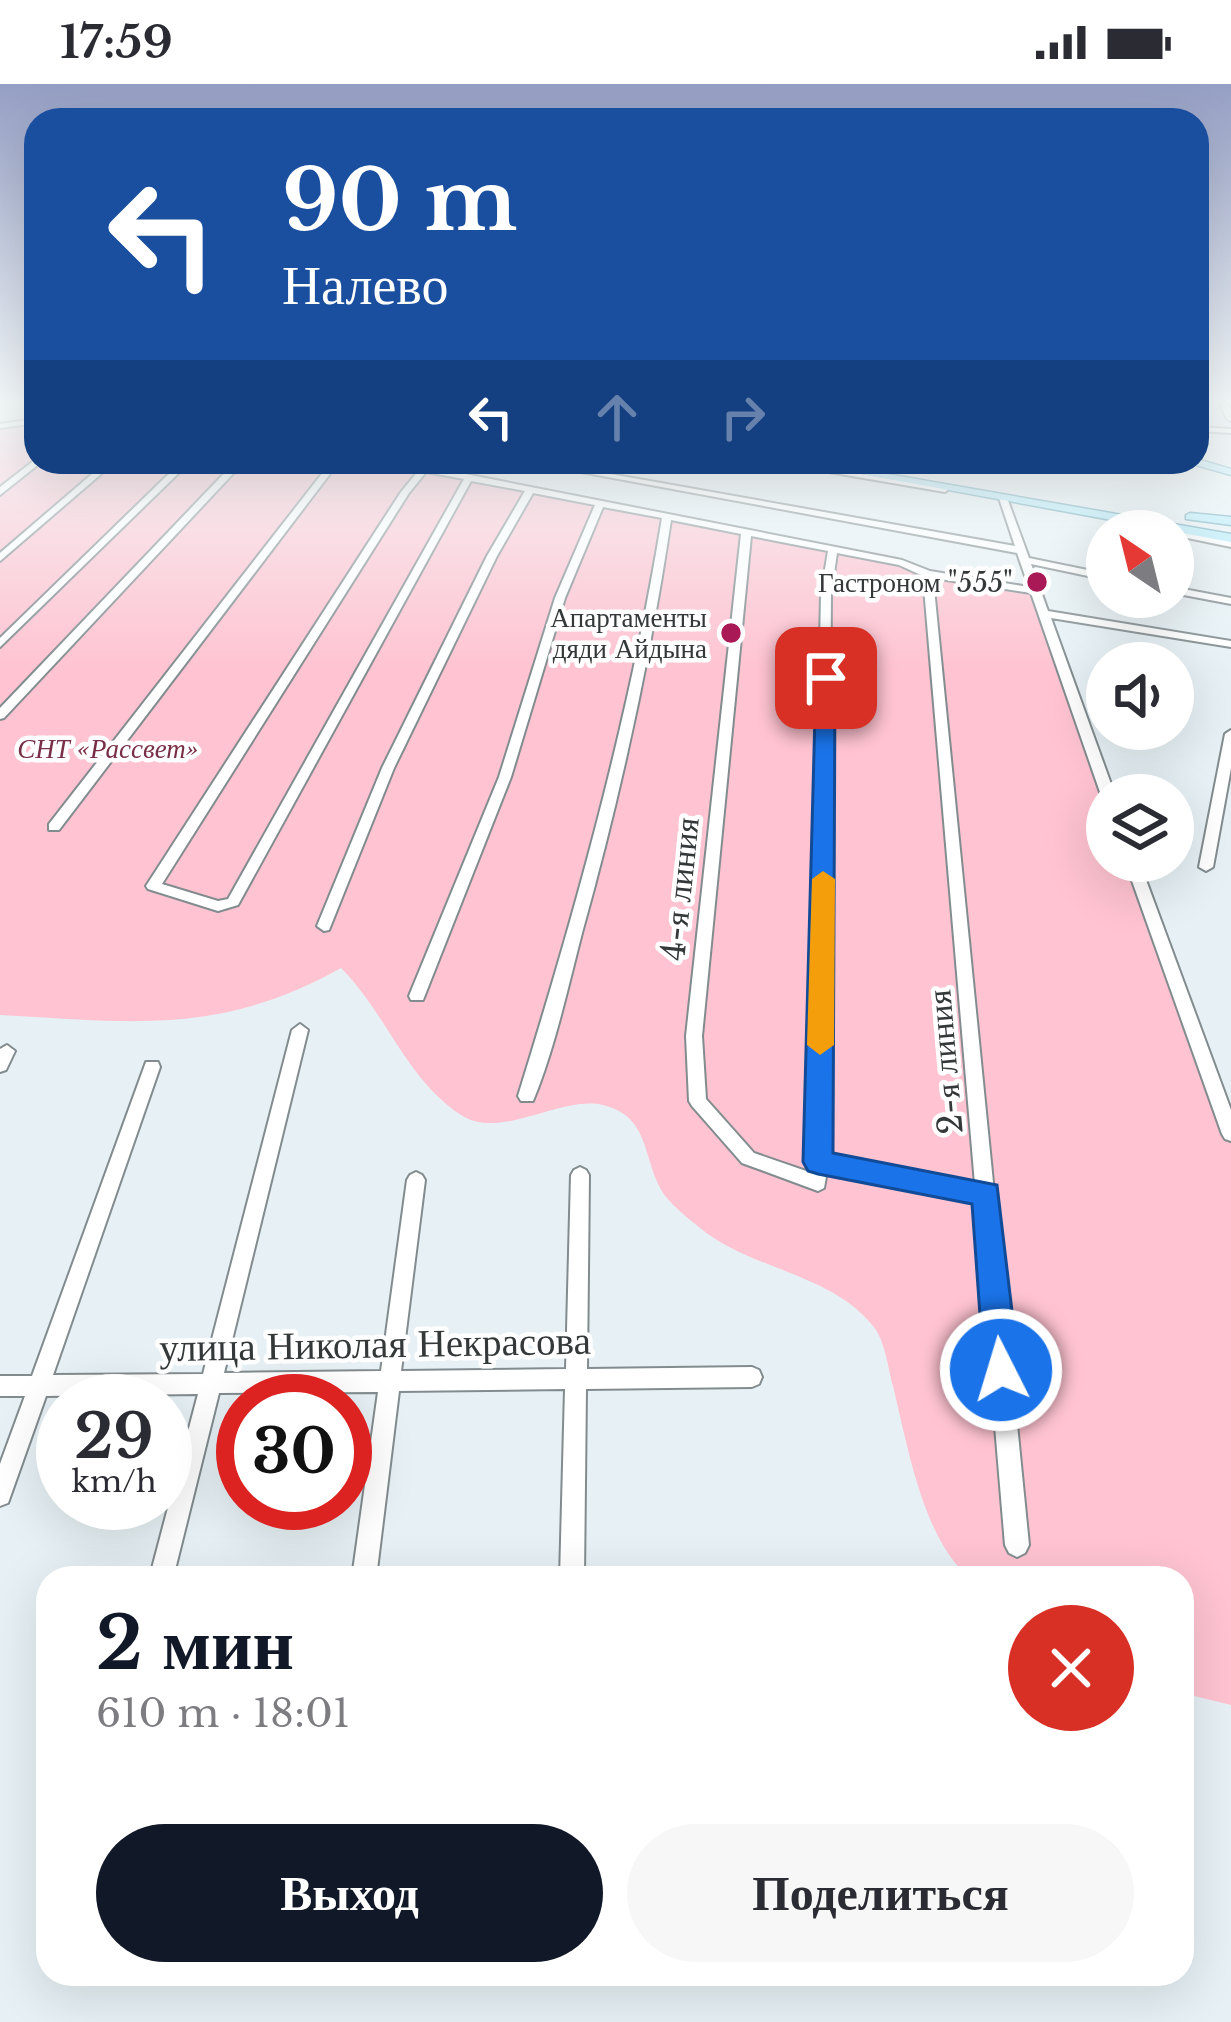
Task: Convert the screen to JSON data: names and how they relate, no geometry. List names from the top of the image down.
{
  "streets": {
    "street": ["4-я линия", "2-я линия", "улица Николая Некрасова"]
  },
  "parks": ["СНТ «Рассвет»"],
  "places": ["Гастроном \"555\"", "Апартаменты дяди Айдына"],
  "north": "top left",
  "page": {
    "status": "17:59",
    "turn": ["90 m", "Налево"],
    "speed": "29 km/h",
    "limit": "30",
    "heading": ["2 мин", "610 m · 18:01"],
    "buttons": ["Выход", "Поделиться"]
  }
}
